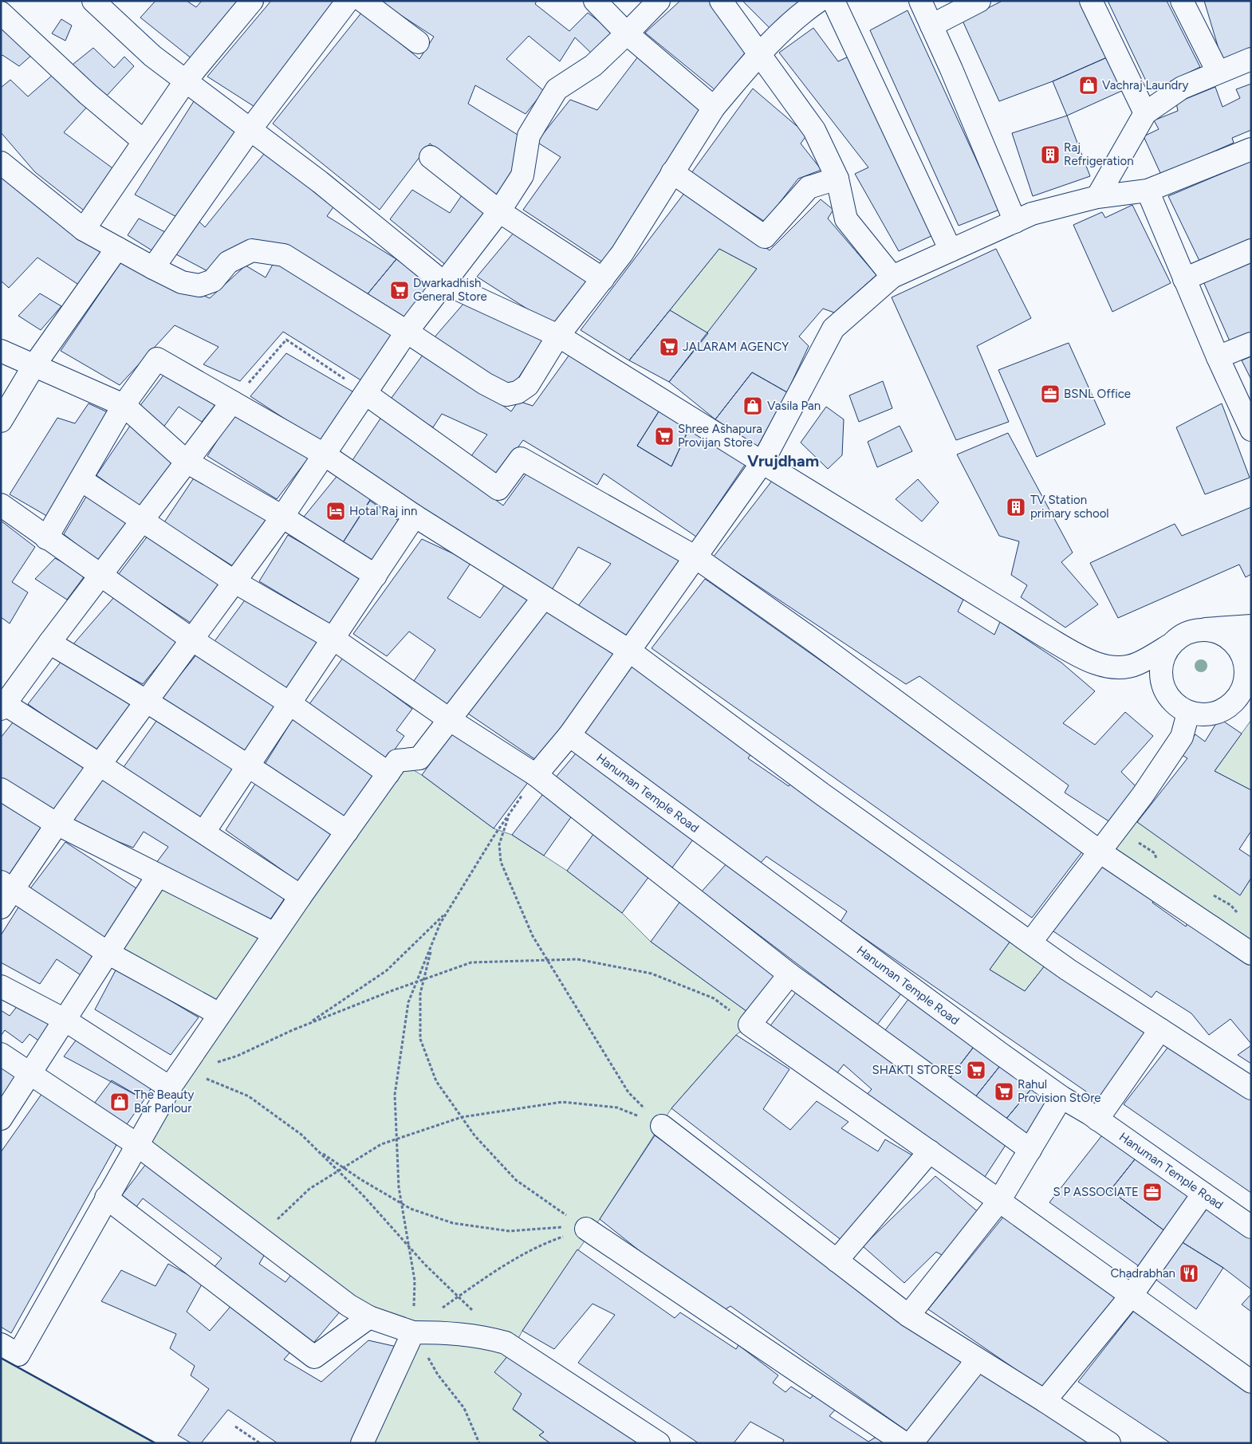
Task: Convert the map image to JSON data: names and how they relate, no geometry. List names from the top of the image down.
{
  "streets": {
    "street": ["Hanuman Temple Road"]
  },
  "districts": ["Vrujdham"],
  "places": {
    "shop": ["Vachraj Laundry", "Vasila Pan", "The Beauty Bar Parlour"],
    "building": ["Raj Refrigeration", "TV Station primary school"],
    "supermarket": [
      "Dwarkadhish General Store",
      "JALARAM AGENCY",
      "Shree Ashapura Provijan Store",
      "SHAKTI STORES",
      "Rahul Provision StOre"
    ],
    "office": ["BSNL Office", "S P ASSOCIATE"],
    "hotel": ["Hotal Raj inn"],
    "restaurant": ["Chadrabhan"]
  }
}
